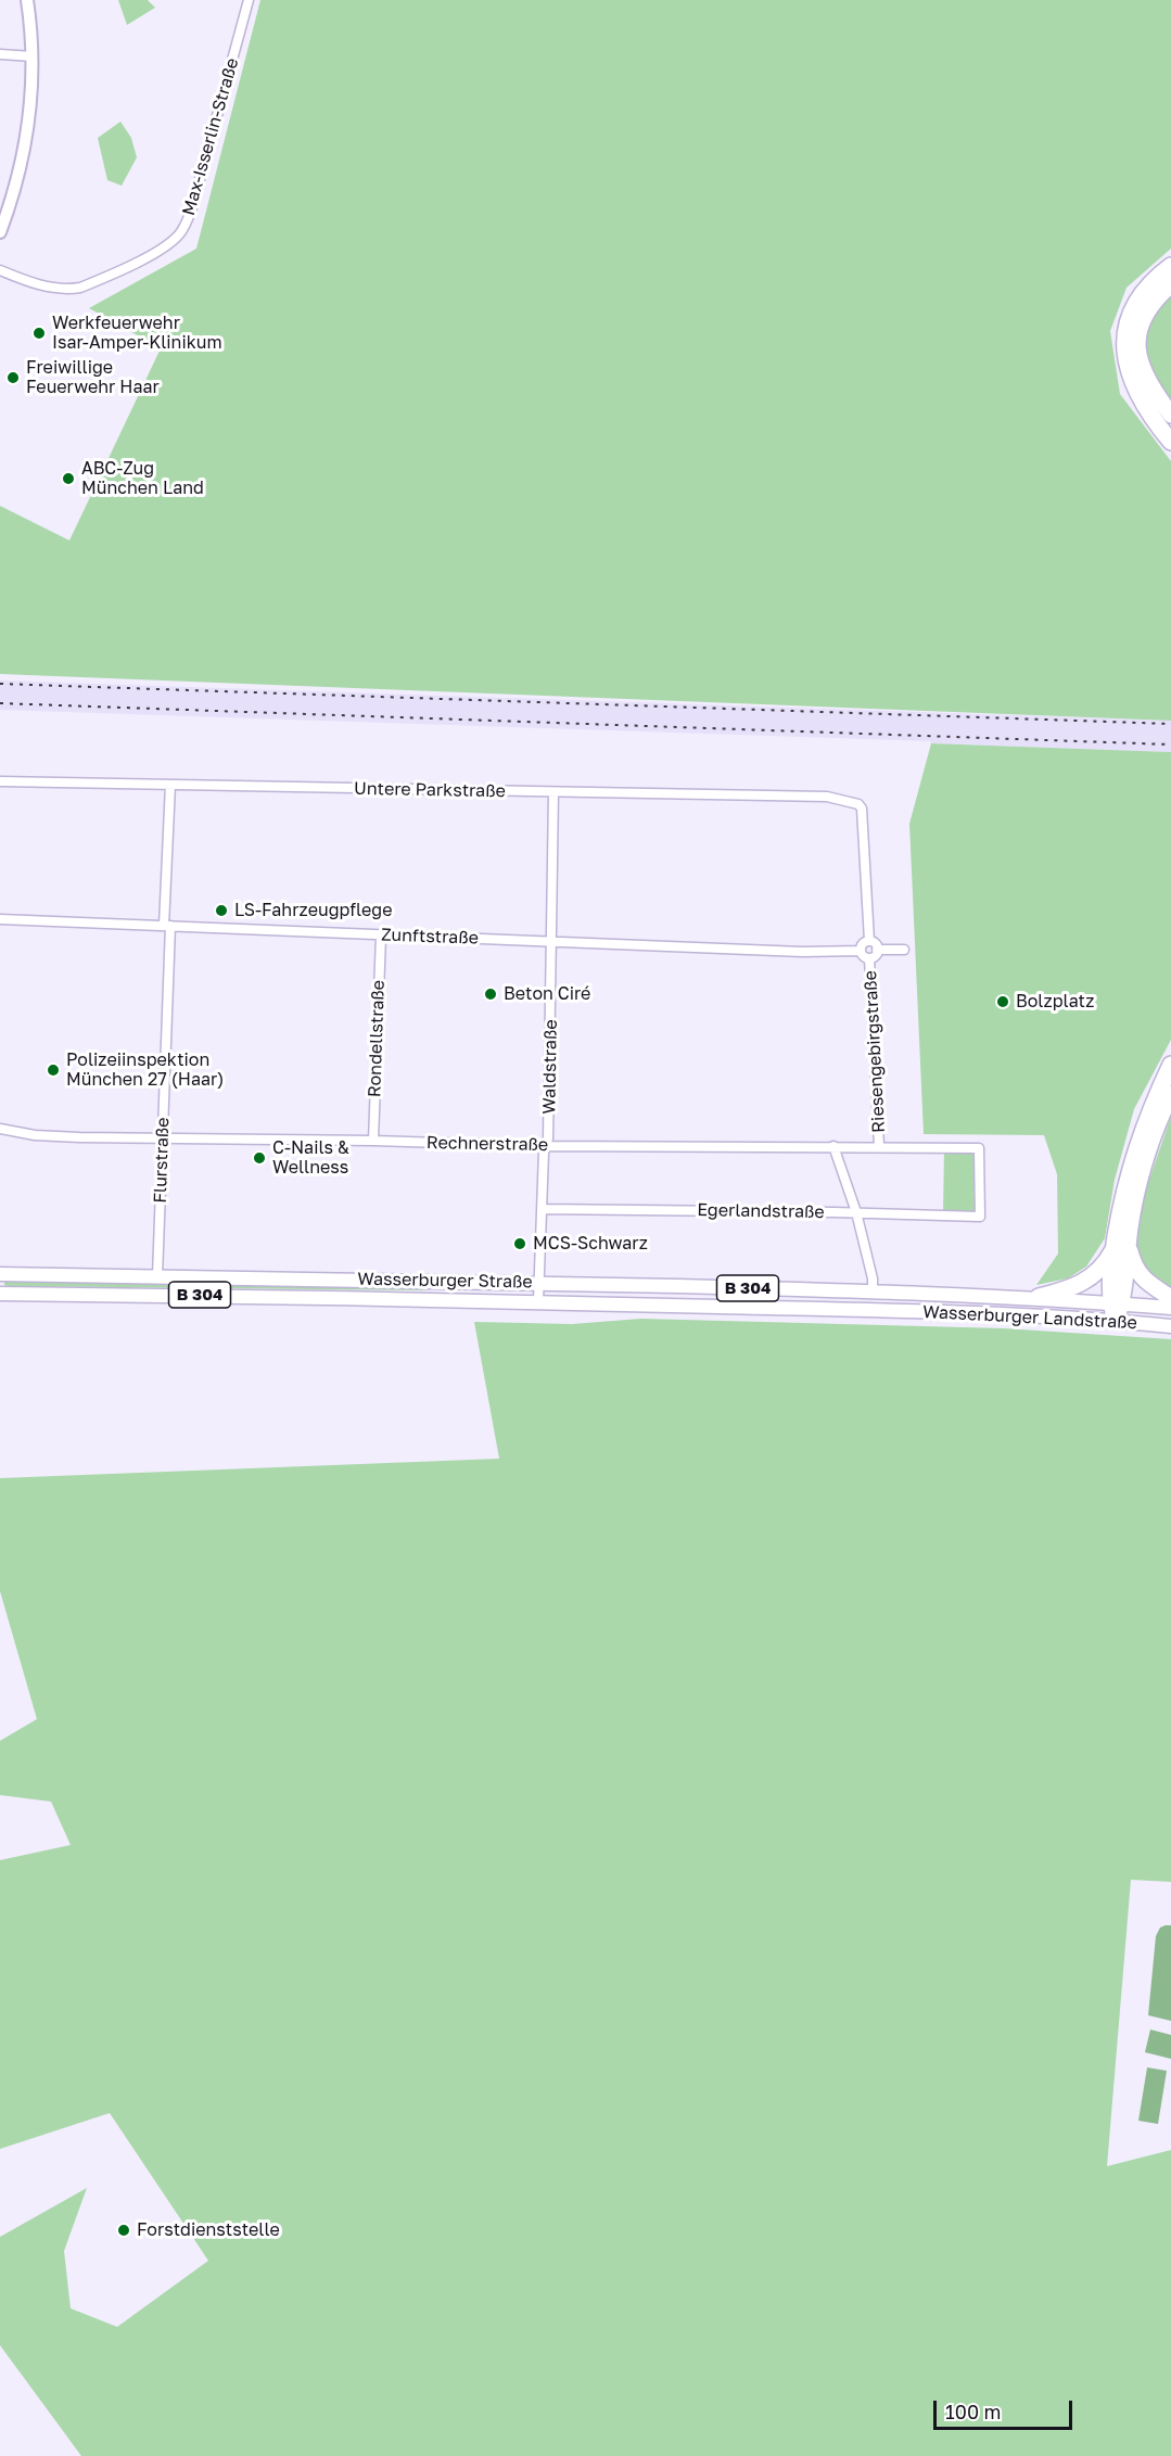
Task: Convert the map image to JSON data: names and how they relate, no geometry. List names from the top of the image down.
{
  "streets": {
    "main road": ["Wasserburger Straße", "B 304", "Wasserburger Landstraße"],
    "street": [
      "Max-Isserlin-Straße",
      "Untere Parkstraße",
      "Zunftstraße",
      "Rondellstraße",
      "Riesengebirgstraße",
      "Waldstraße",
      "Rechnerstraße",
      "Flurstraße",
      "Egerlandstraße"
    ]
  },
  "crossings": [
    ["Untere Parkstraße", "Zunftstraße"],
    ["Untere Parkstraße", "Riesengebirgstraße"],
    ["Untere Parkstraße", "Waldstraße"],
    ["Untere Parkstraße", "Flurstraße"],
    ["Zunftstraße", "Rondellstraße"],
    ["Zunftstraße", "Riesengebirgstraße"],
    ["Zunftstraße", "Waldstraße"],
    ["Zunftstraße", "Flurstraße"],
    ["Rondellstraße", "Rechnerstraße"],
    ["Riesengebirgstraße", "Rechnerstraße"],
    ["Waldstraße", "Rechnerstraße"],
    ["Waldstraße", "Egerlandstraße"],
    ["Waldstraße", "Wasserburger Straße"],
    ["Rechnerstraße", "Flurstraße"],
    ["Rechnerstraße", "Egerlandstraße"],
    ["Flurstraße", "Wasserburger Straße"],
    ["Wasserburger Straße", "Wasserburger Landstraße"]
  ],
  "places": [
    "Werkfeuerwehr Isar-Amper-Klinikum",
    "Freiwillige Feuerwehr Haar",
    "ABC-Zug München Land",
    "LS-Fahrzeugpflege",
    "Beton Ciré",
    "Bolzplatz",
    "Polizeiinspektion München 27 (Haar)",
    "C-Nails & Wellness",
    "MCS-Schwarz",
    "Forstdienststelle"
  ],
  "scale_bar": "100 m"
}
